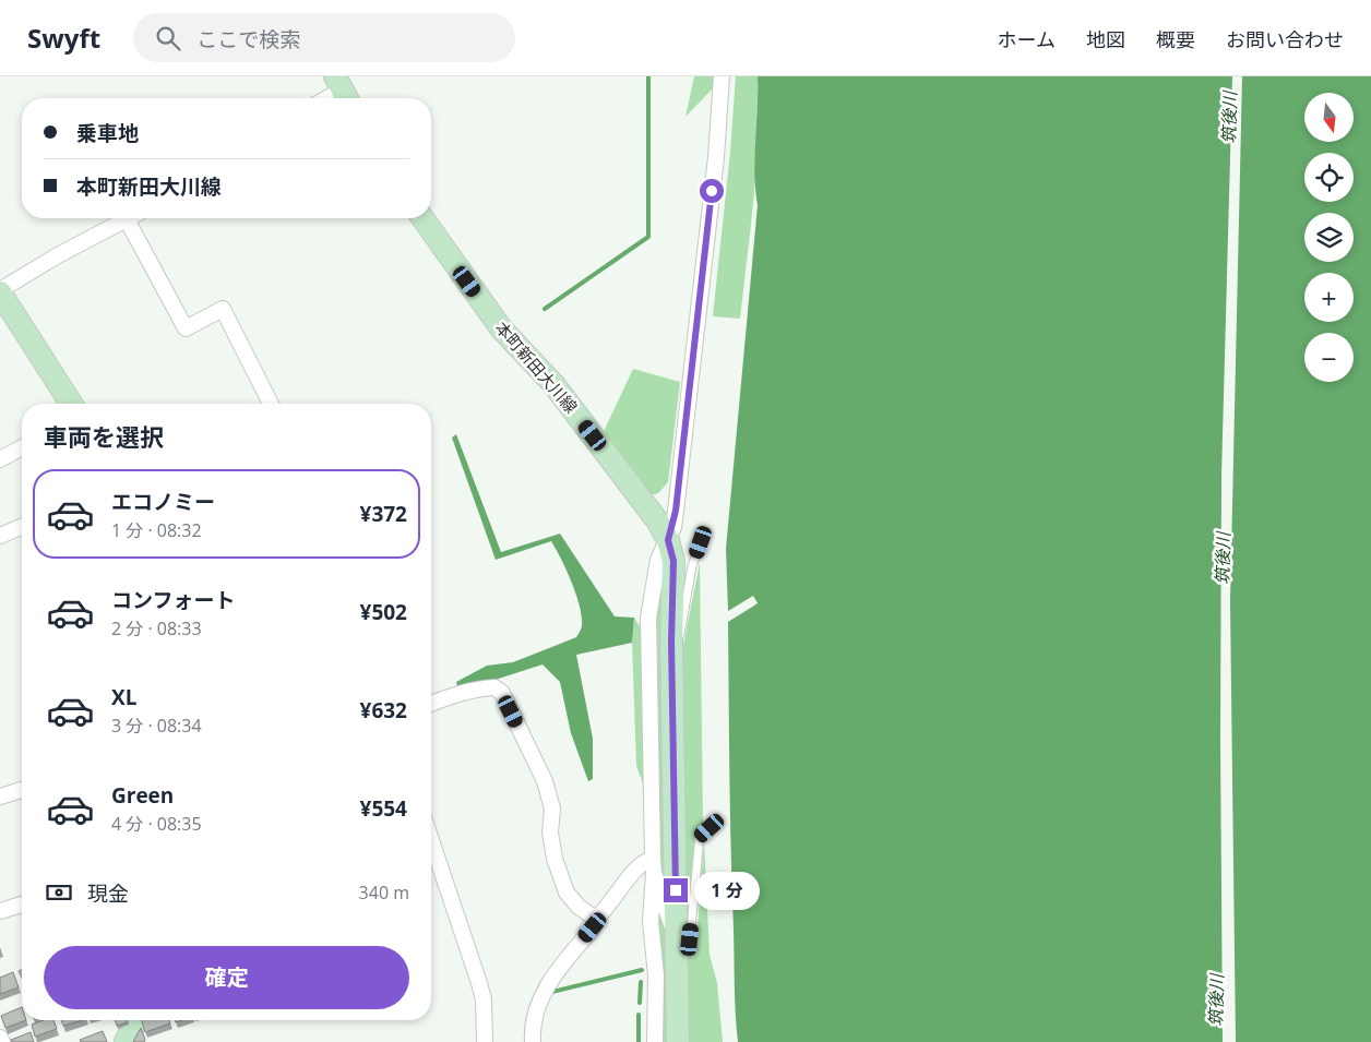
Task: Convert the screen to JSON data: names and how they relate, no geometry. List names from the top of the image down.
{
  "streets": {
    "main road": ["本町新田大川線"]
  },
  "water": ["筑後川"],
  "north": "bottom",
  "page": {
    "header": "Swyft",
    "search": "ここで検索",
    "nav": [
      "ホーム",
      "地図",
      "概要",
      "お問い合わせ"
    ],
    "map_buttons": ["+", "−"],
    "banner": ["乗車地", "本町新田大川線"],
    "heading": "車両を選択",
    "list": [
      {
        "name": "エコノミー",
        "note": "1 分 · 08:32",
        "value": "¥372"
      },
      {
        "name": "コンフォート",
        "note": "2 分 · 08:33",
        "value": "¥502"
      },
      {
        "name": "XL",
        "note": "3 分 · 08:34",
        "value": "¥632"
      },
      {
        "name": "Green",
        "note": "4 分 · 08:35",
        "value": "¥554"
      }
    ],
    "pay": ["現金", "340 m"],
    "bubble": "1 分",
    "buttons": "確定"
  }
}
